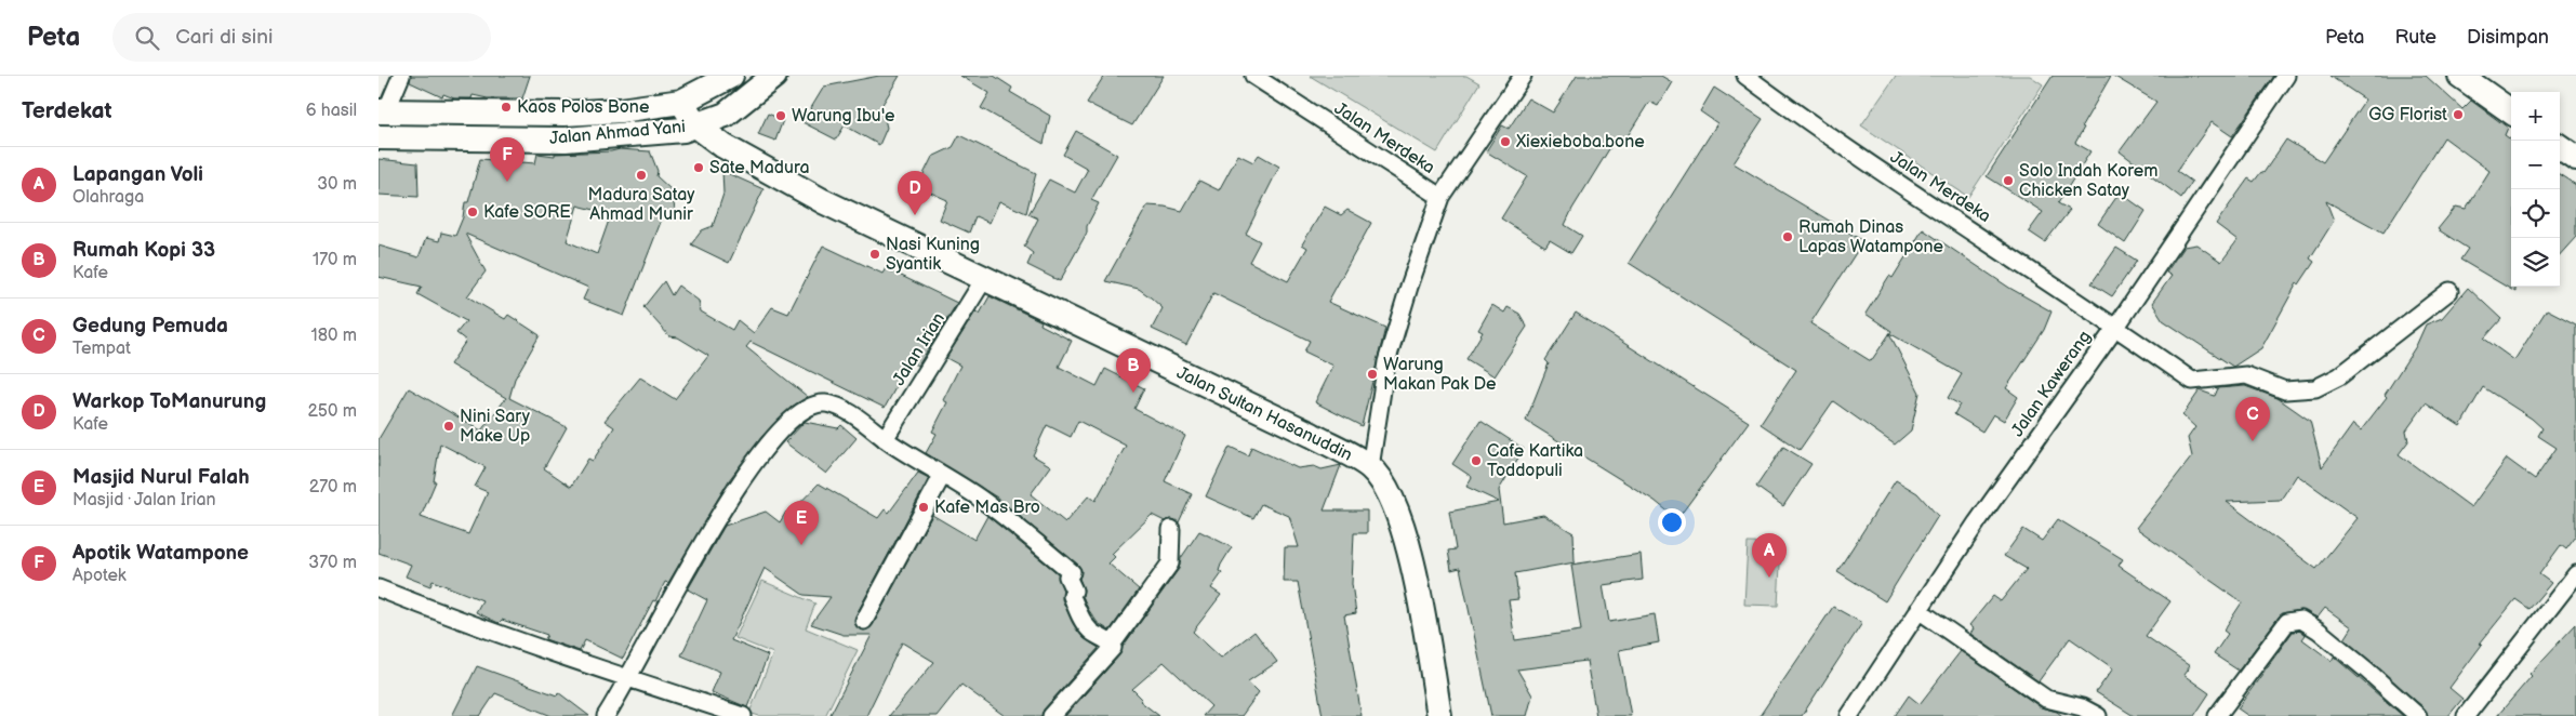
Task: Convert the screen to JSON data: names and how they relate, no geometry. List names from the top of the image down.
{
  "streets": {
    "main road": ["Jalan Ahmad Yani", "Jalan Sultan Hasanuddin"],
    "street": ["Jalan Merdeka", "Jalan Irian", "Jalan Kawerang"]
  },
  "crossings": [
    ["Jalan Ahmad Yani", "Jalan Sultan Hasanuddin"],
    ["Jalan Merdeka", "Jalan Kawerang"],
    ["Jalan Irian", "Jalan Sultan Hasanuddin"]
  ],
  "places": [
    "Kaos Polos Bone",
    "GG Florist",
    "Warung Ibu'e",
    "Xiexieboba.bone",
    "Sate Madura",
    "Madura Satay Ahmad Munir",
    "Solo Indah Korem Chicken Satay",
    "Kafe SORE",
    "Rumah Dinas Lapas Watampone",
    "Nasi Kuning Syantik",
    "Warung Makan Pak De",
    "Nini Sary Make Up",
    "Cafe Kartika Toddopuli",
    "Kafe Mas Bro"
  ],
  "page": {
    "header": "Peta",
    "search": "Cari di sini",
    "nav": ["Peta", "Rute", "Disimpan"],
    "heading": ["Terdekat", "6 hasil"],
    "map_buttons": ["+", "−"],
    "pins": [
      "F",
      "D",
      "B",
      "C",
      "E",
      "A"
    ],
    "list": [
      {
        "mark": "A",
        "name": "Lapangan Voli",
        "note": "Olahraga",
        "value": "30 m"
      },
      {
        "mark": "B",
        "name": "Rumah Kopi 33",
        "note": "Kafe",
        "value": "170 m"
      },
      {
        "mark": "C",
        "name": "Gedung Pemuda",
        "note": "Tempat",
        "value": "180 m"
      },
      {
        "mark": "D",
        "name": "Warkop ToManurung",
        "note": "Kafe",
        "value": "250 m"
      },
      {
        "mark": "E",
        "name": "Masjid Nurul Falah",
        "note": "Masjid · Jalan Irian",
        "value": "270 m"
      },
      {
        "mark": "F",
        "name": "Apotik Watampone",
        "note": "Apotek",
        "value": "370 m"
      }
    ]
  }
}
